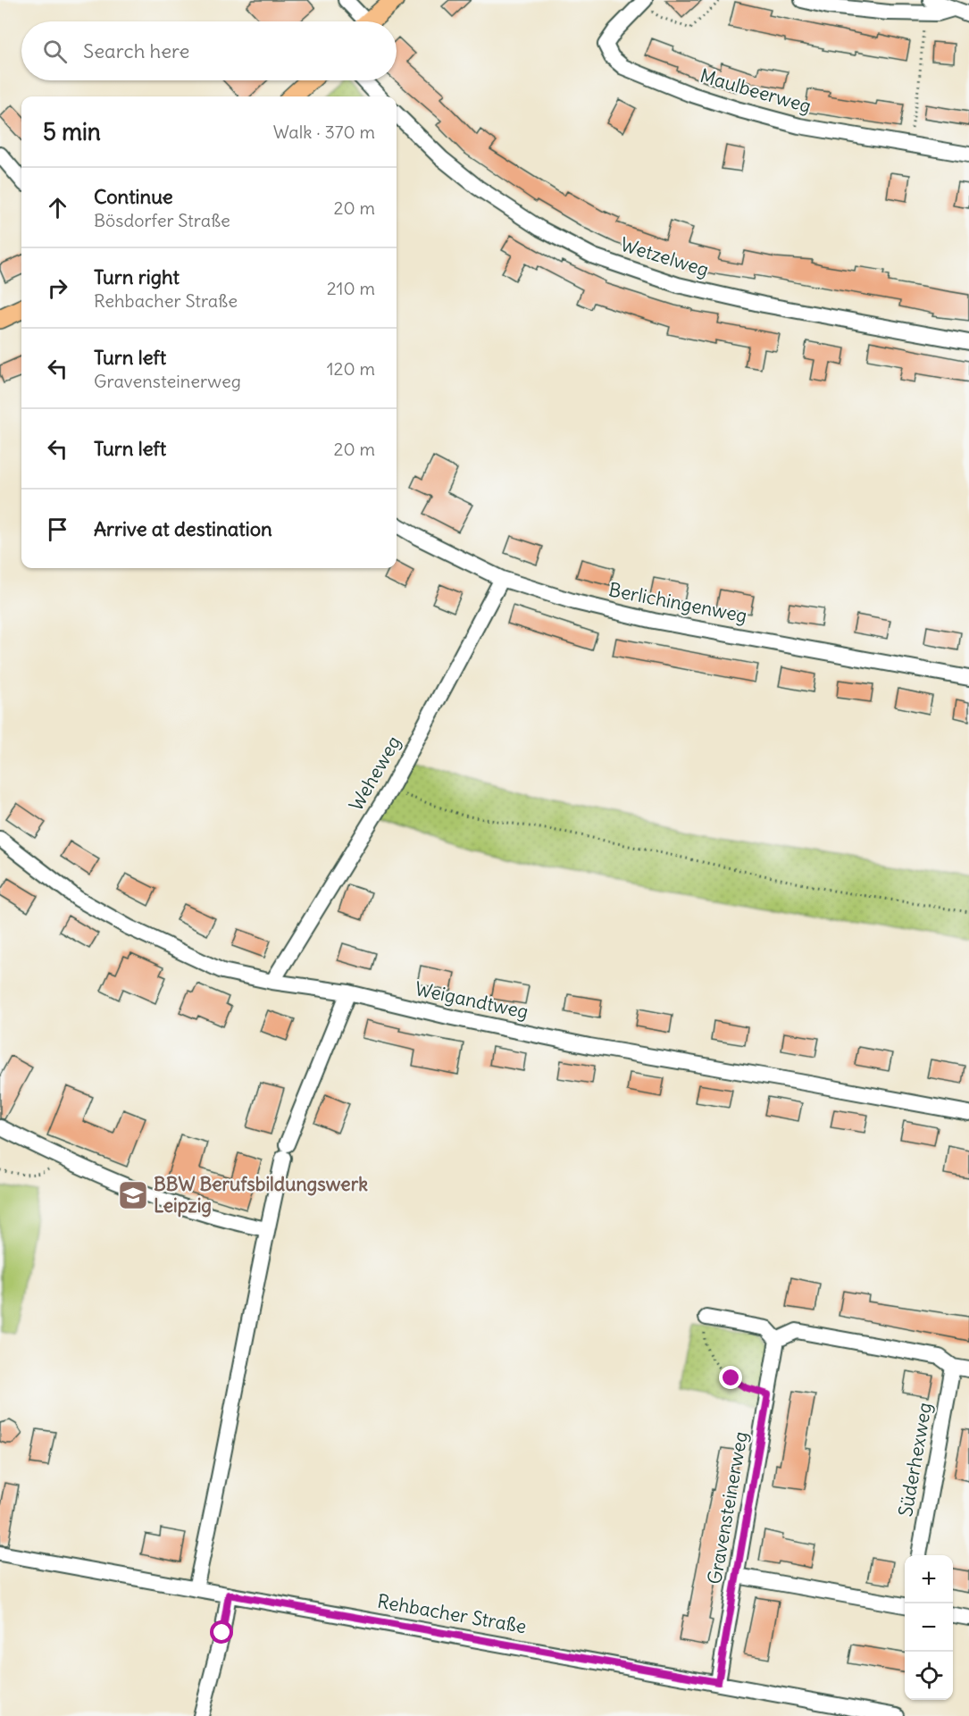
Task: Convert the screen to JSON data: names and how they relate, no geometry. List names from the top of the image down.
{
  "streets": {
    "street": [
      "Maulbeerweg",
      "Wetzelweg",
      "Berlichingenweg",
      "Weheweg",
      "Weigandtweg",
      "Süderhexweg",
      "Gravensteinerweg",
      "Rehbacher Straße"
    ]
  },
  "crossings": [
    ["Berlichingenweg", "Weheweg"],
    ["Weheweg", "Weigandtweg"],
    ["Gravensteinerweg", "Rehbacher Straße"]
  ],
  "places": {
    "school or university": ["BBW Berufsbildungswerk Leipzig"]
  },
  "page": {
    "search": "Search here",
    "heading": ["5 min", "Walk · 370 m"],
    "list": [
      ["Continue", "Bösdorfer Straße", "20 m"],
      ["Turn right", "Rehbacher Straße", "210 m"],
      ["Turn left", "Gravensteinerweg", "120 m"],
      ["Turn left", "20 m"],
      "Arrive at destination"
    ],
    "map_buttons": ["+", "−"]
  }
}
